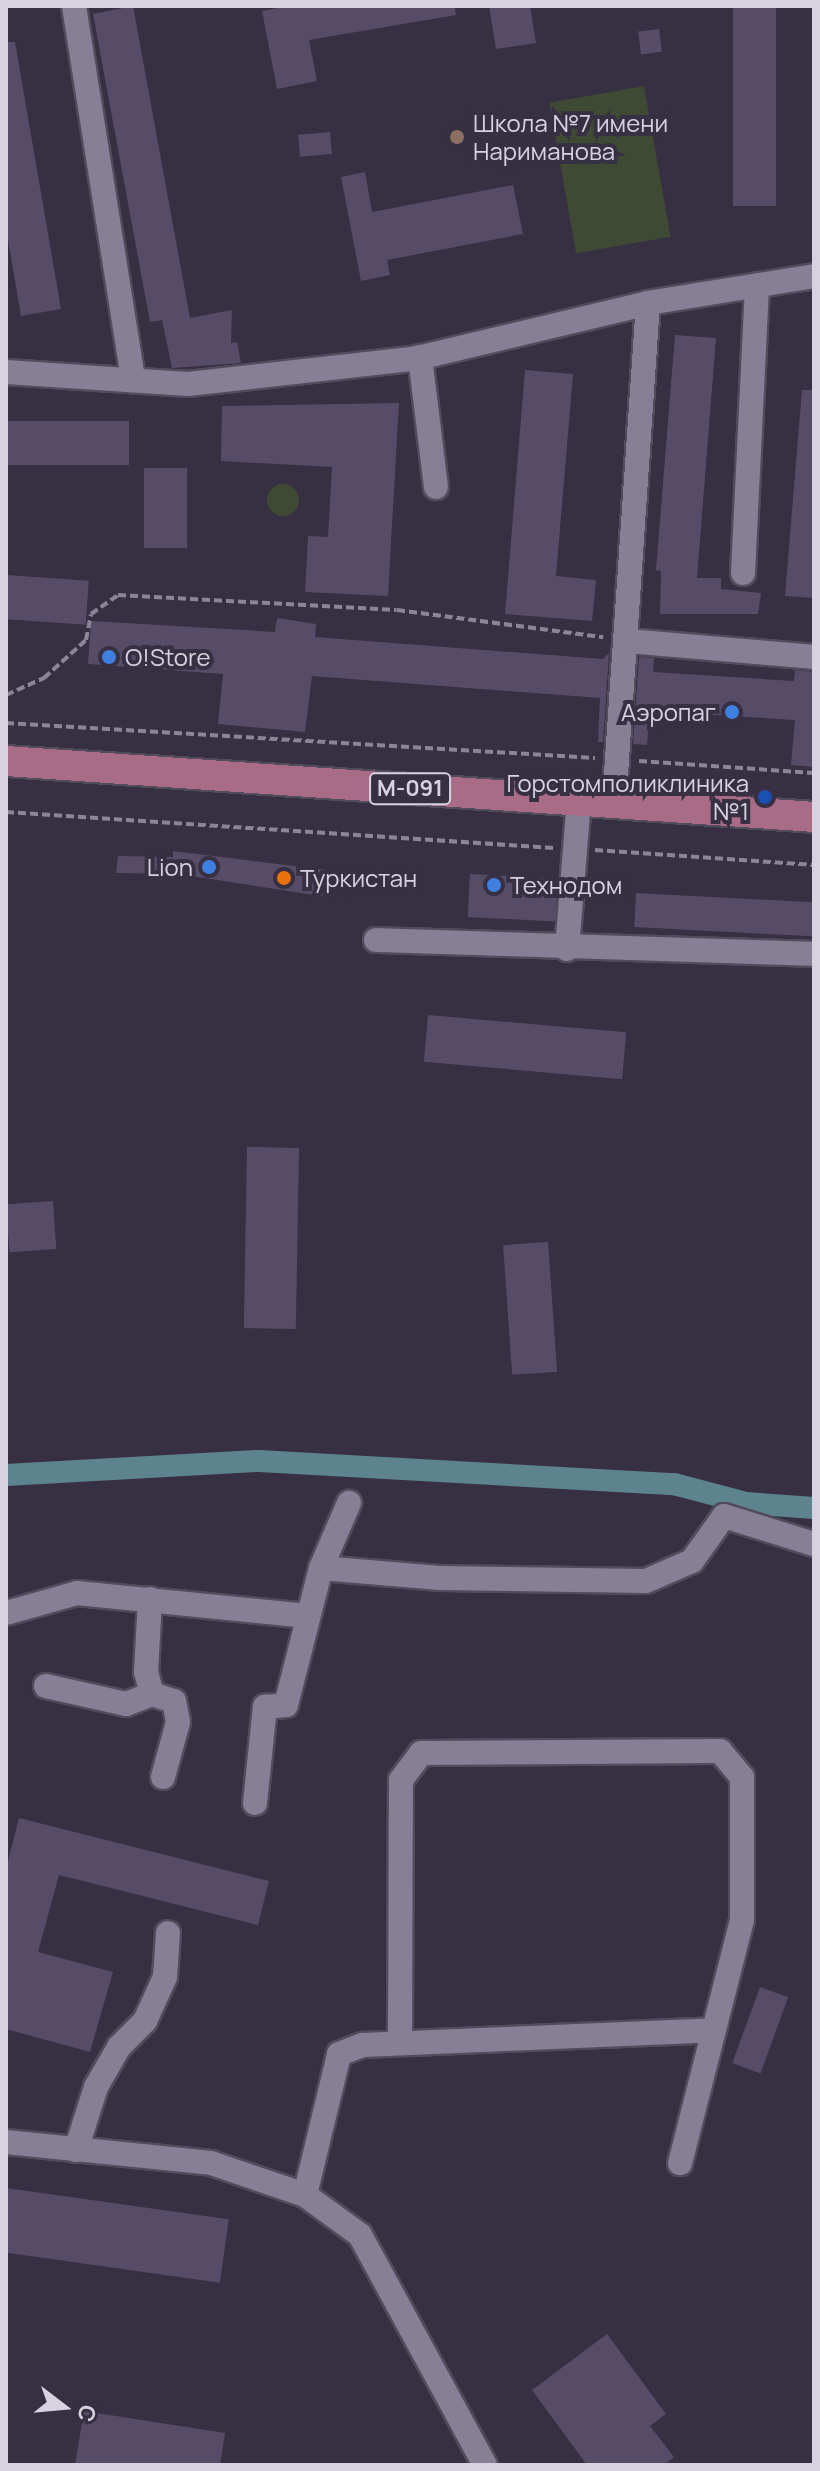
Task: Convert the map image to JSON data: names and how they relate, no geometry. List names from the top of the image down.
{
  "streets": {
    "main road": ["М-091"]
  },
  "places": [
    "Школа №7 имени Нариманова",
    "O!Store",
    "Аэропаг",
    "Горстомполиклиника №1",
    "Lion",
    "Туркистан",
    "Технодом"
  ],
  "north": "right"
}
